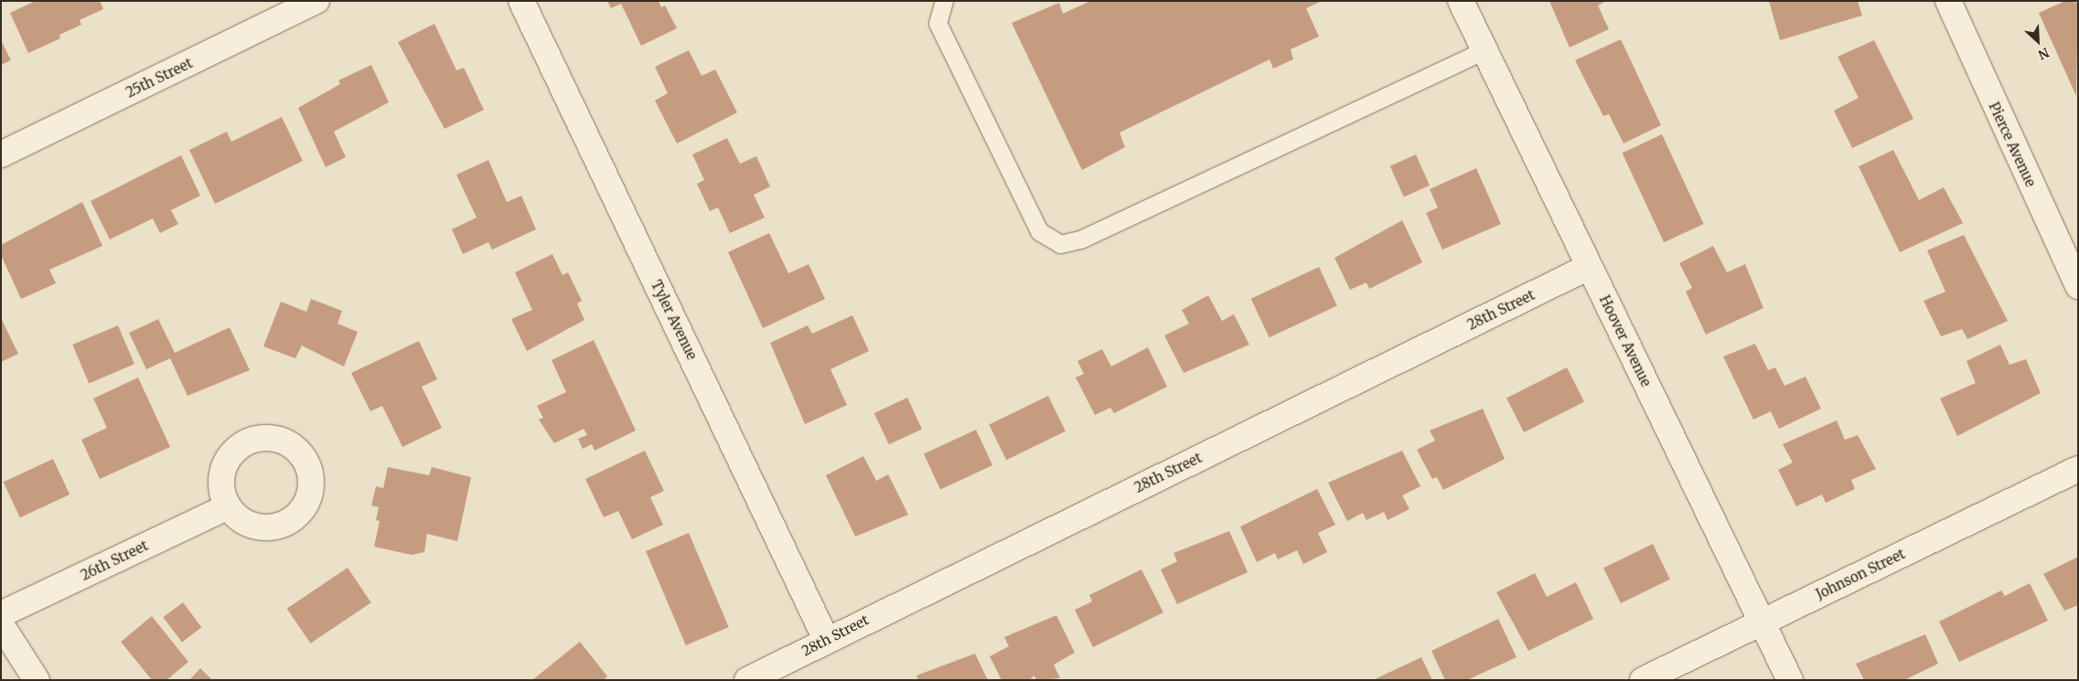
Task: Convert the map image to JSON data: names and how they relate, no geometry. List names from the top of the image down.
{
  "streets": {
    "street": [
      "25th Street",
      "Pierce Avenue",
      "28th Street",
      "Tyler Avenue",
      "Hoover Avenue",
      "26th Street",
      "Johnson Street"
    ]
  },
  "crossings": [
    ["28th Street", "Tyler Avenue"],
    ["28th Street", "Hoover Avenue"],
    ["Hoover Avenue", "Johnson Street"]
  ],
  "north": "bottom right"
}
